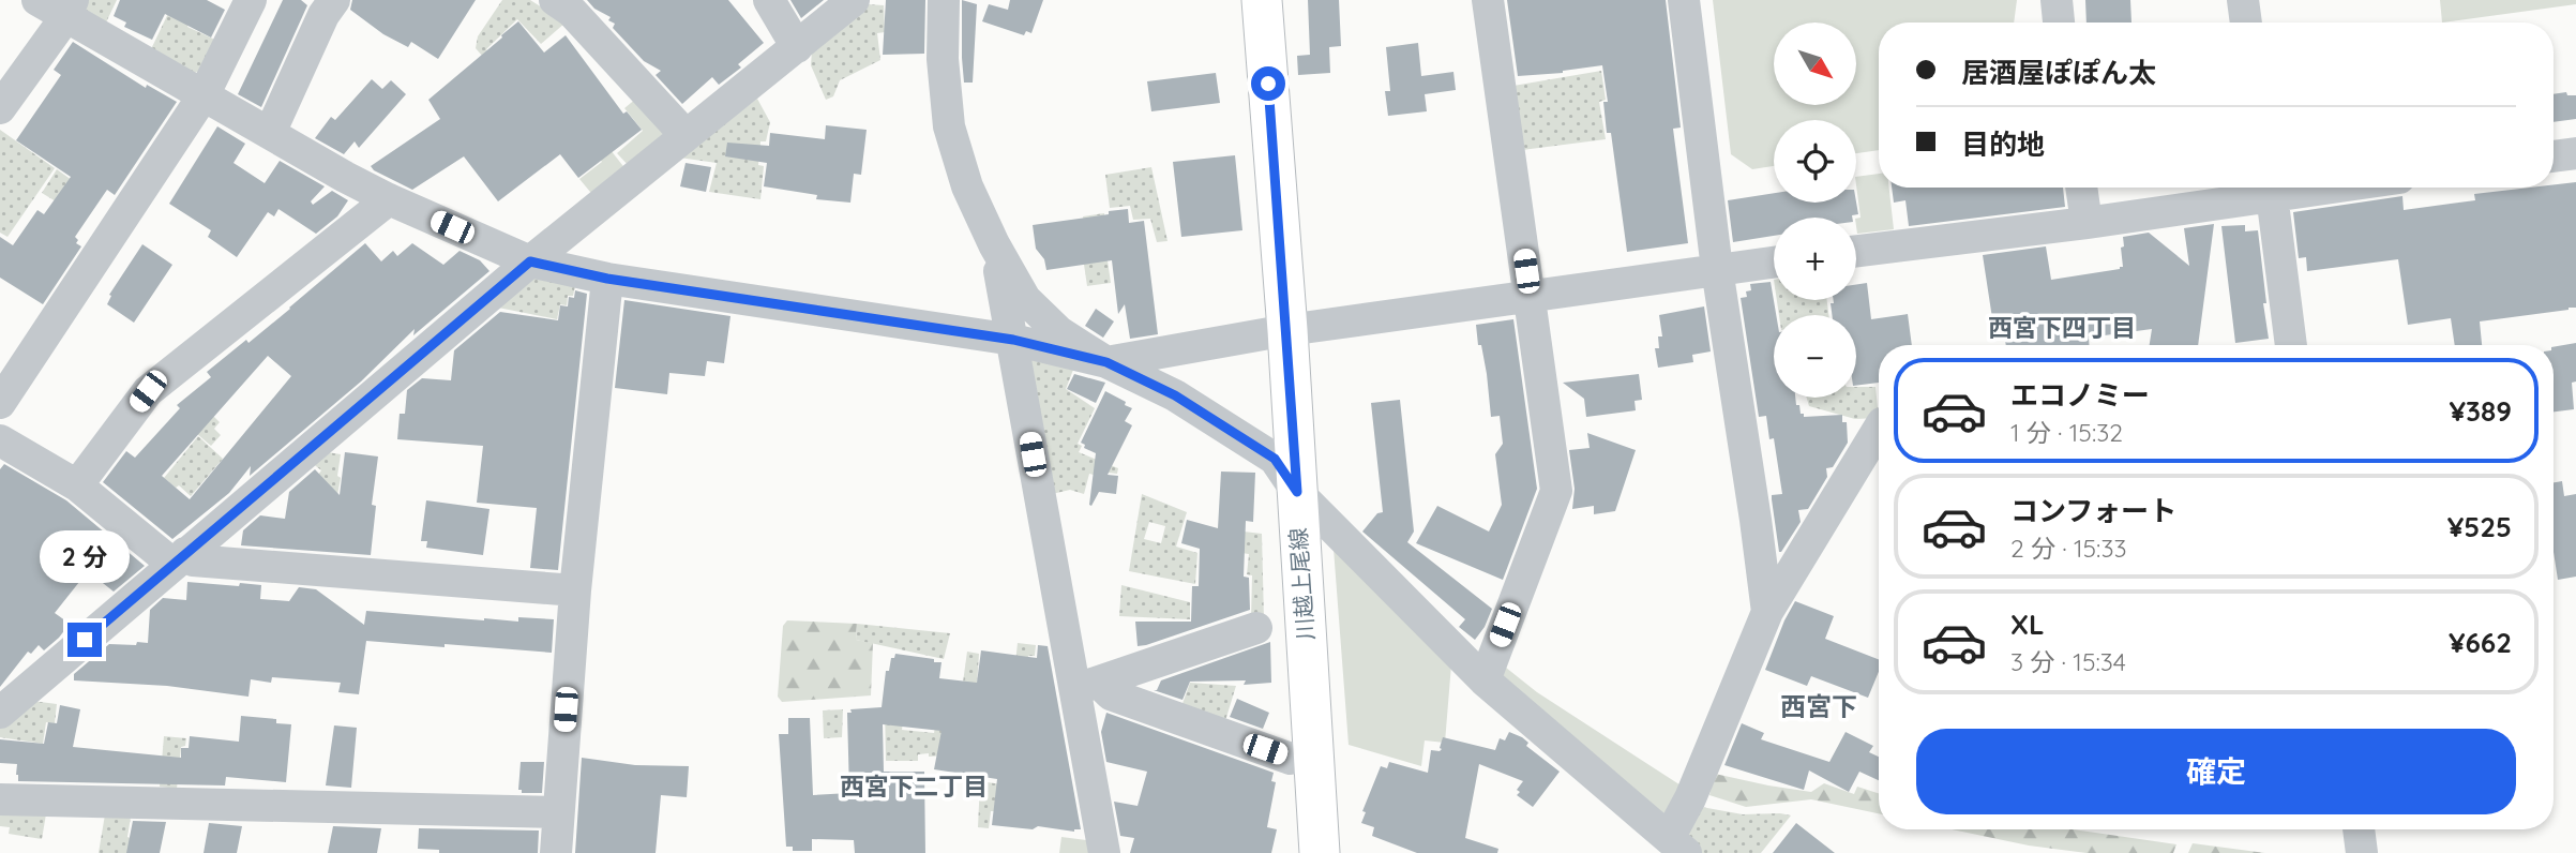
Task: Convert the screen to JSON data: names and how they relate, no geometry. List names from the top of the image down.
{
  "streets": {
    "main road": ["川越上尾線"]
  },
  "districts": ["西宮下四丁目", "西宮下", "西宮下二丁目"],
  "north": "bottom right",
  "page": {
    "map_buttons": ["+", "−"],
    "banner": ["居酒屋ぽぽん太", "目的地"],
    "list": [
      {
        "name": "エコノミー",
        "note": "1 分 · 15:32",
        "value": "¥389"
      },
      {
        "name": "コンフォート",
        "note": "2 分 · 15:33",
        "value": "¥525"
      },
      {
        "name": "XL",
        "note": "3 分 · 15:34",
        "value": "¥662"
      }
    ],
    "bubble": "2 分",
    "buttons": "確定"
  }
}
